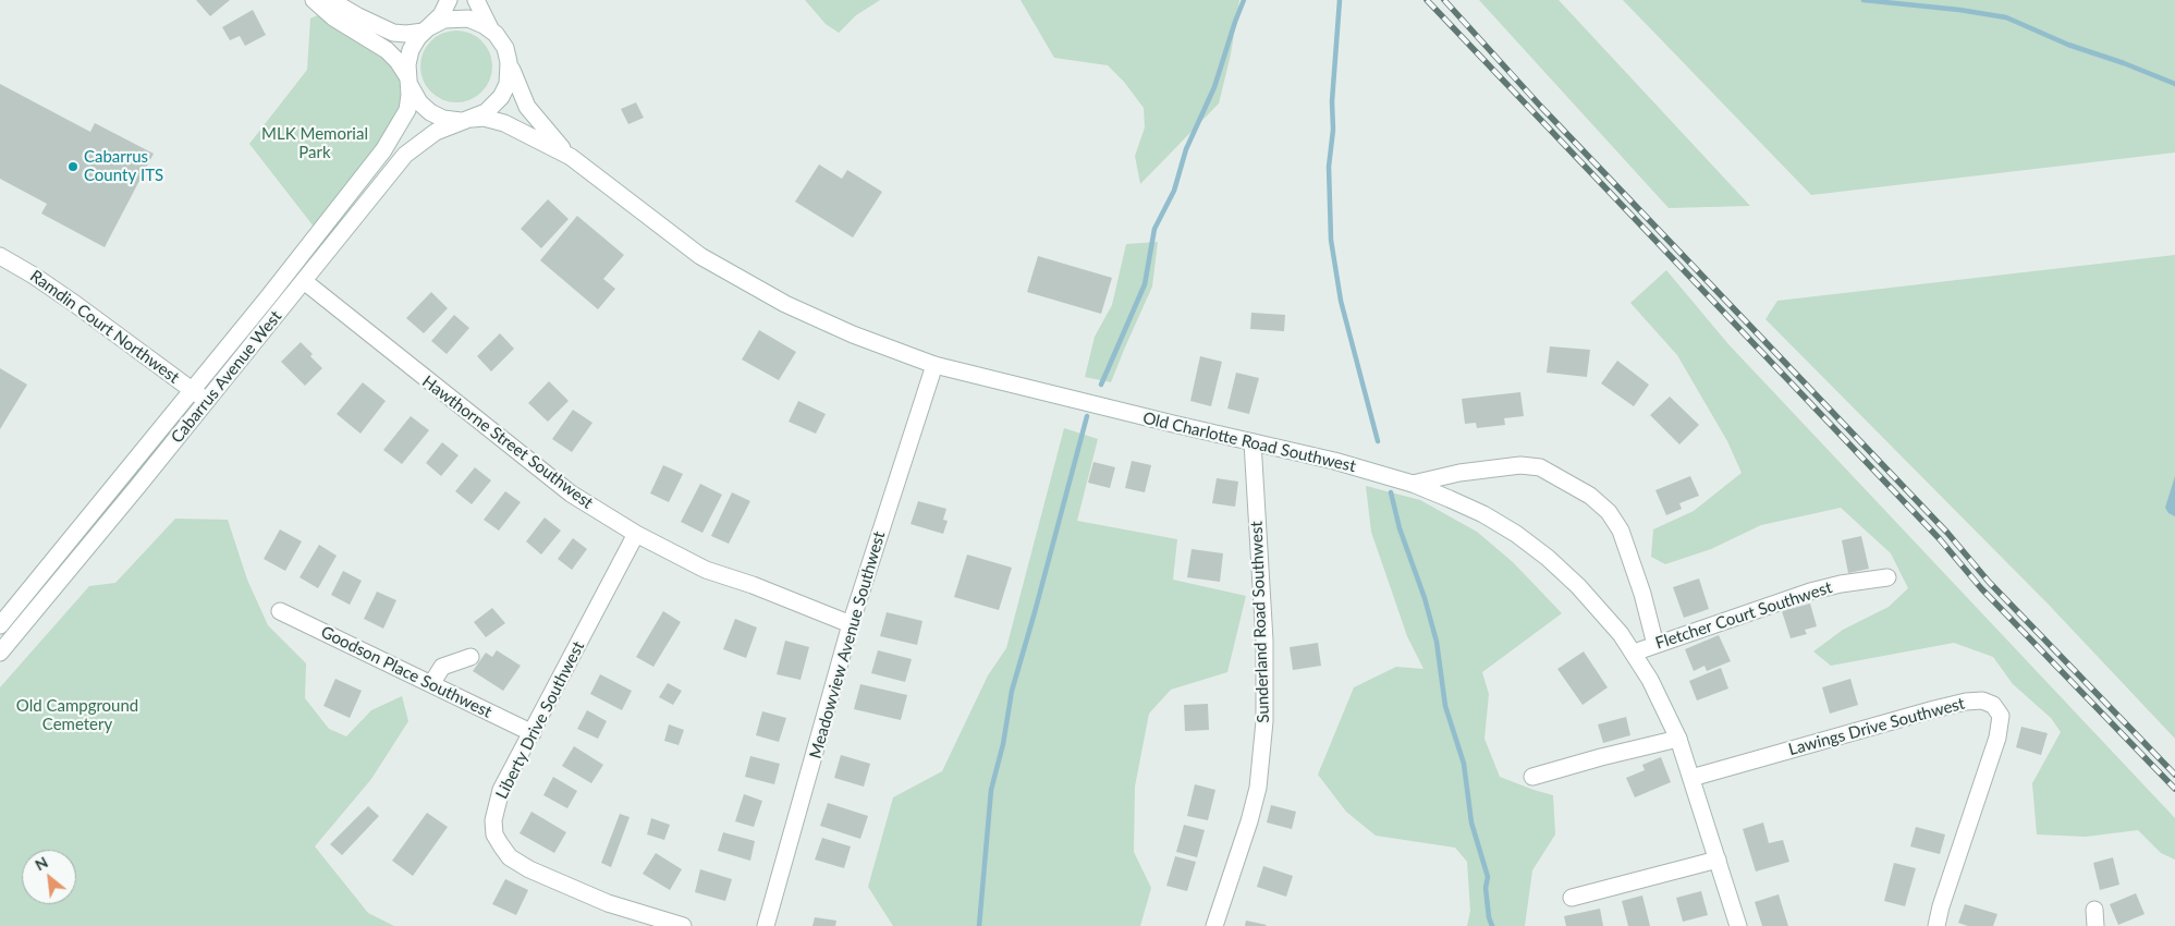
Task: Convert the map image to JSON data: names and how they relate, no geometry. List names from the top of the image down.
{
  "streets": {
    "street": [
      "Ramdin Court Northwest",
      "Cabarrus Avenue West",
      "Hawthorne Street Southwest",
      "Old Charlotte Road Southwest",
      "Fletcher Court Southwest",
      "Sunderland Road Southwest",
      "Meadowview Avenue Southwest",
      "Goodson Place Southwest",
      "Liberty Drive Southwest",
      "Lawings Drive Southwest"
    ]
  },
  "crossings": [
    ["Ramdin Court Northwest", "Cabarrus Avenue West"],
    ["Cabarrus Avenue West", "Hawthorne Street Southwest"],
    ["Cabarrus Avenue West", "Old Charlotte Road Southwest"],
    ["Hawthorne Street Southwest", "Meadowview Avenue Southwest"],
    ["Hawthorne Street Southwest", "Liberty Drive Southwest"],
    ["Old Charlotte Road Southwest", "Fletcher Court Southwest"],
    ["Old Charlotte Road Southwest", "Sunderland Road Southwest"],
    ["Old Charlotte Road Southwest", "Meadowview Avenue Southwest"],
    ["Old Charlotte Road Southwest", "Lawings Drive Southwest"],
    ["Goodson Place Southwest", "Liberty Drive Southwest"]
  ],
  "parks": ["MLK Memorial Park", "Old Campground Cemetery"],
  "places": ["Cabarrus County ITS"],
  "north": "top left"
}
